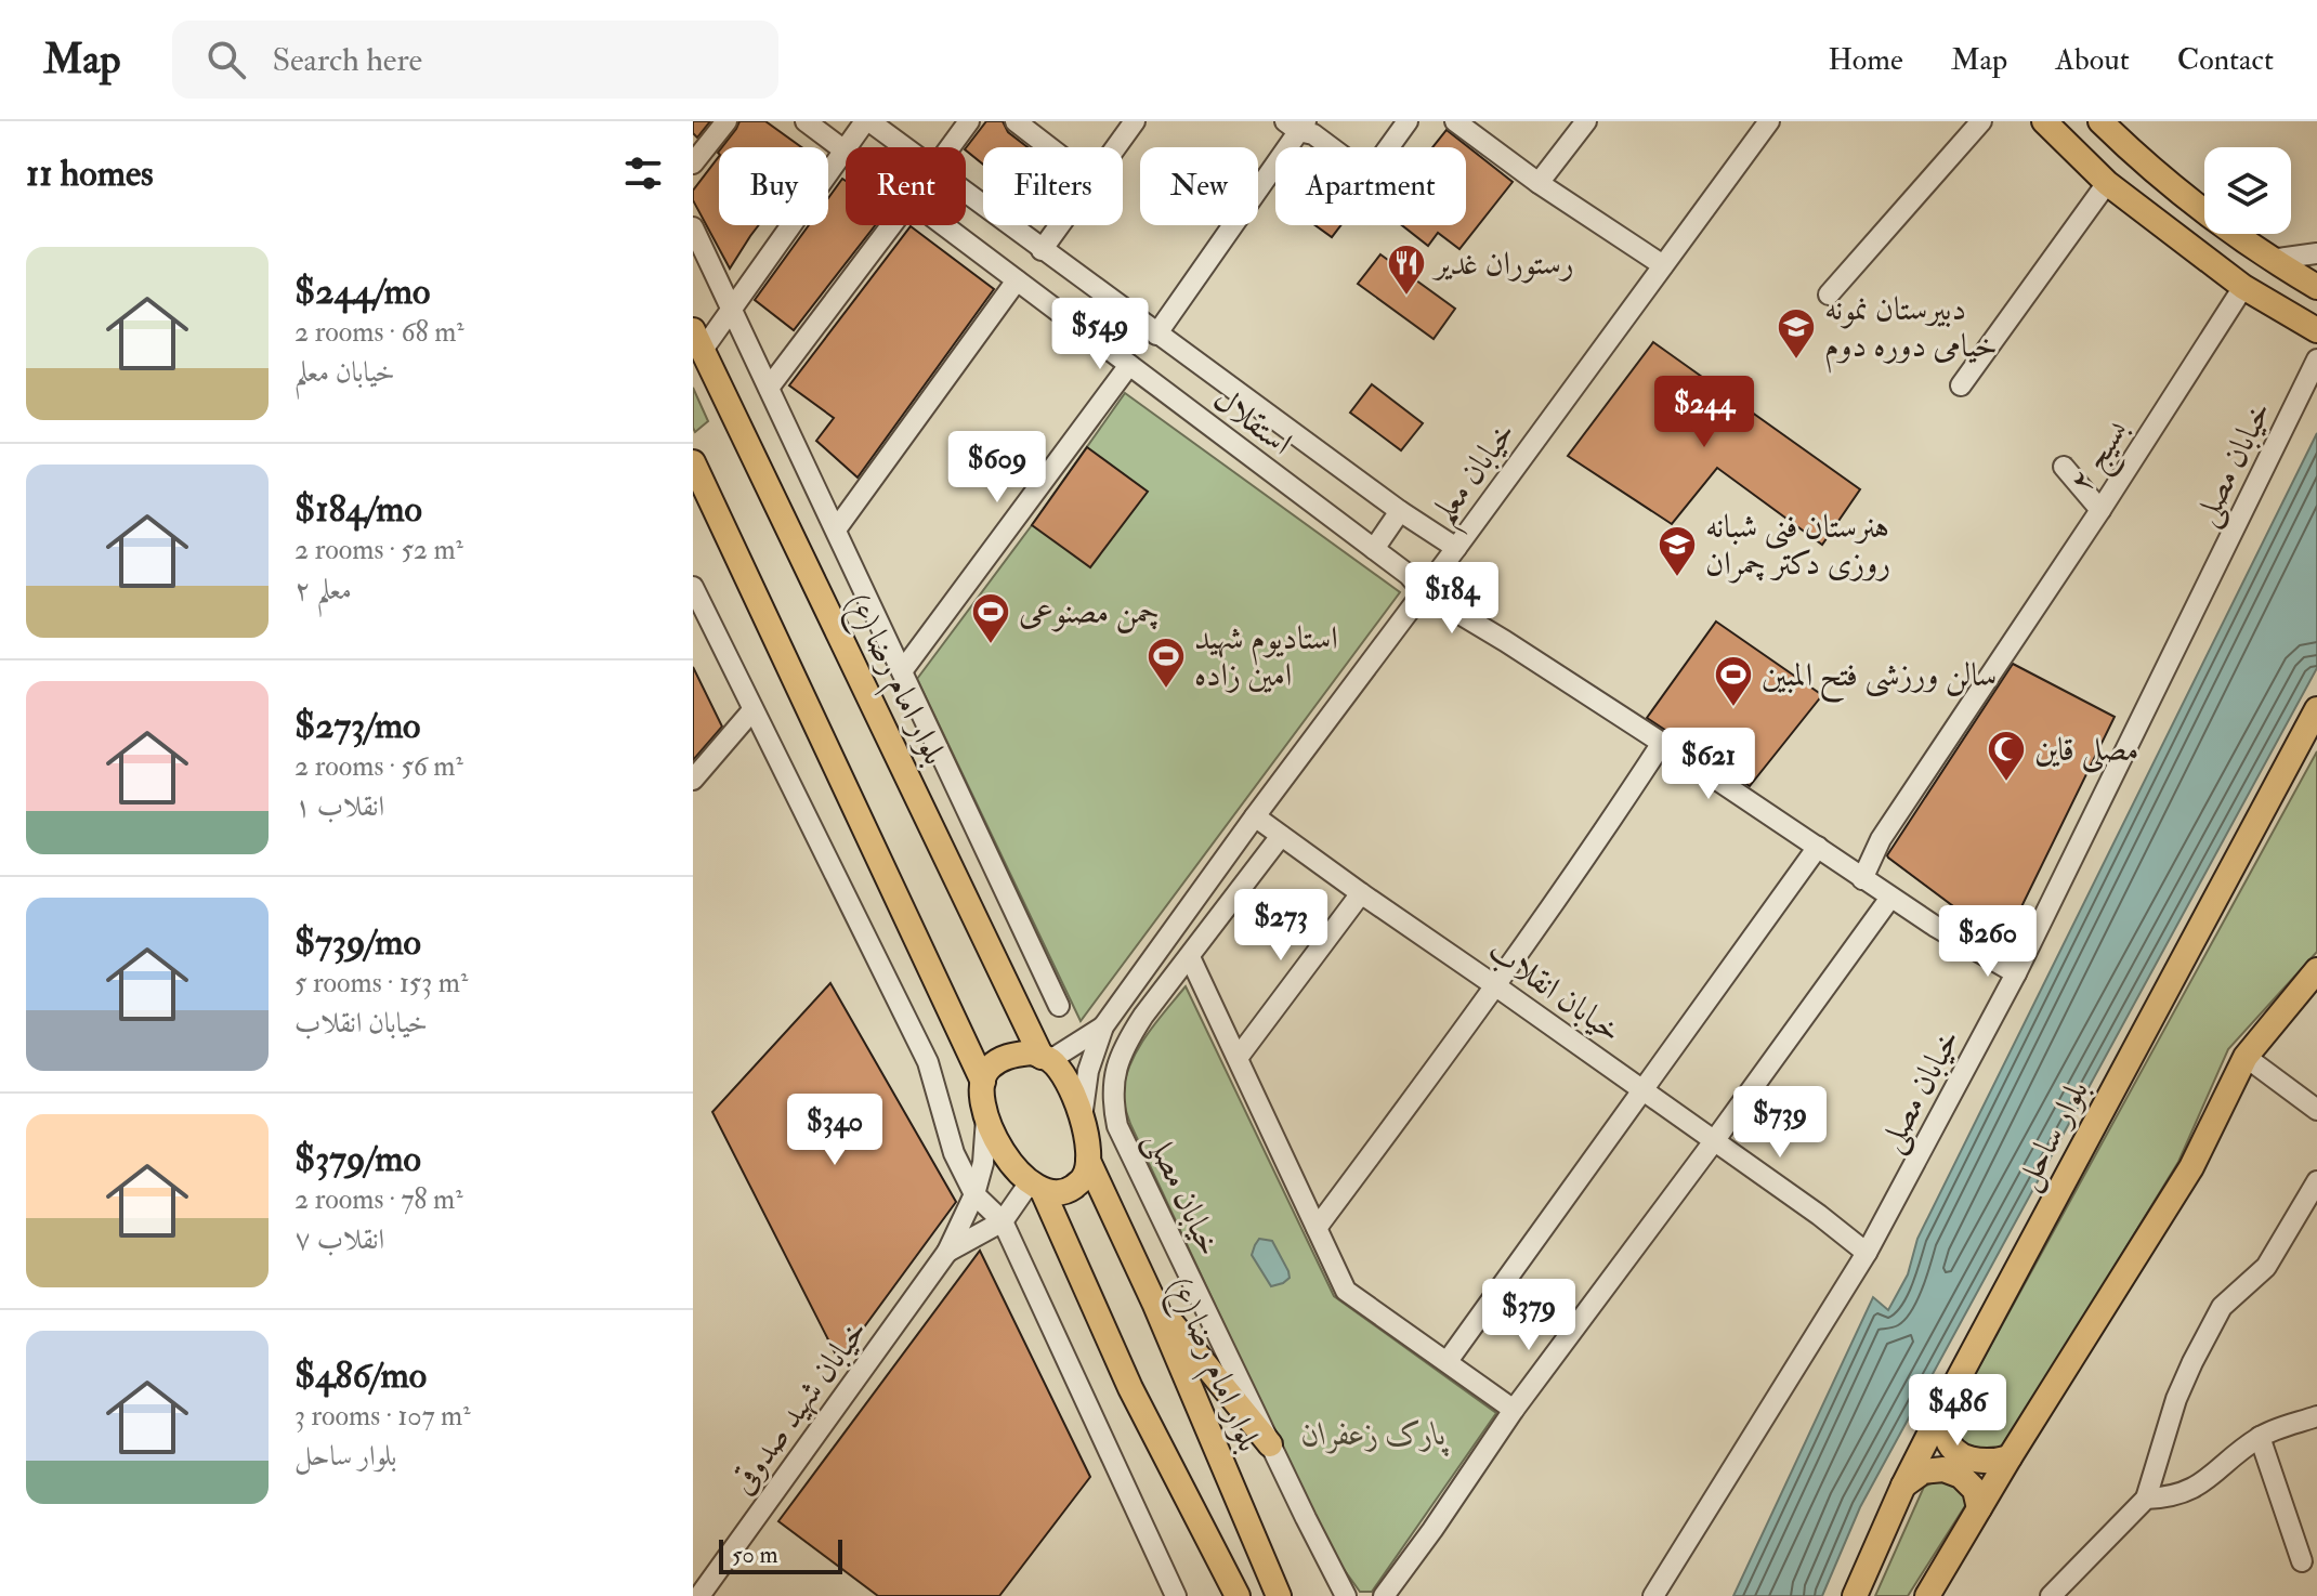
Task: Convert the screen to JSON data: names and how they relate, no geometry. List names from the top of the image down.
{
  "streets": {
    "main road": ["بلوار امام رضا (ع)", "بلوار ساحل"],
    "street": [
      "استقلال",
      "بسیج ۲",
      "خیابان مصلی",
      "خیابان معلم",
      "خیابان انقلاب",
      "خیابان شهید صدوقی"
    ]
  },
  "crossings": [
    ["استقلال", "بسیج ۲"],
    ["استقلال", "خیابان مصلی"],
    ["استقلال", "خیابان معلم"],
    ["خیابان مصلی", "خیابان انقلاب"],
    ["خیابان معلم", "خیابان انقلاب"]
  ],
  "parks": ["پارک زعفران"],
  "places": {
    "restaurant": ["رستوران غدیر"],
    "school or university": ["دبیرستان نمونه خیامی دوره دوم", "هنرستان فنی شبانه روزی دکتر چمران"],
    "sports": ["چمن مصنوعی", "استادیوم شهید امین زاده", "سالن ورزشی فتح المبین"],
    "mosque": ["مصلی قاین"]
  },
  "scale_bar": "50 m",
  "page": {
    "header": "Map",
    "search": "Search here",
    "nav": [
      "Home",
      "Map",
      "About",
      "Contact"
    ],
    "heading": "11 homes",
    "chip": [
      "Buy",
      "Rent",
      "Filters",
      "New",
      "Apartment"
    ],
    "list": [
      {
        "name": "$244/mo",
        "note": "2 rooms · 68 m² · خیابان معلم"
      },
      {
        "name": "$184/mo",
        "note": "2 rooms · 52 m² · معلم ۲"
      },
      {
        "name": "$273/mo",
        "note": "2 rooms · 56 m² · انقلاب ۱"
      },
      {
        "name": "$739/mo",
        "note": "5 rooms · 153 m² · خیابان انقلاب"
      },
      {
        "name": "$379/mo",
        "note": "2 rooms · 78 m² · انقلاب ۷"
      },
      {
        "name": "$486/mo",
        "note": "3 rooms · 107 m² · بلوار ساحل"
      }
    ],
    "price": [
      "$549",
      "$244",
      "$609",
      "$184",
      "$621",
      "$273",
      "$260",
      "$739",
      "$340",
      "$379",
      "$486"
    ],
    "scale": "50 m"
  }
}
